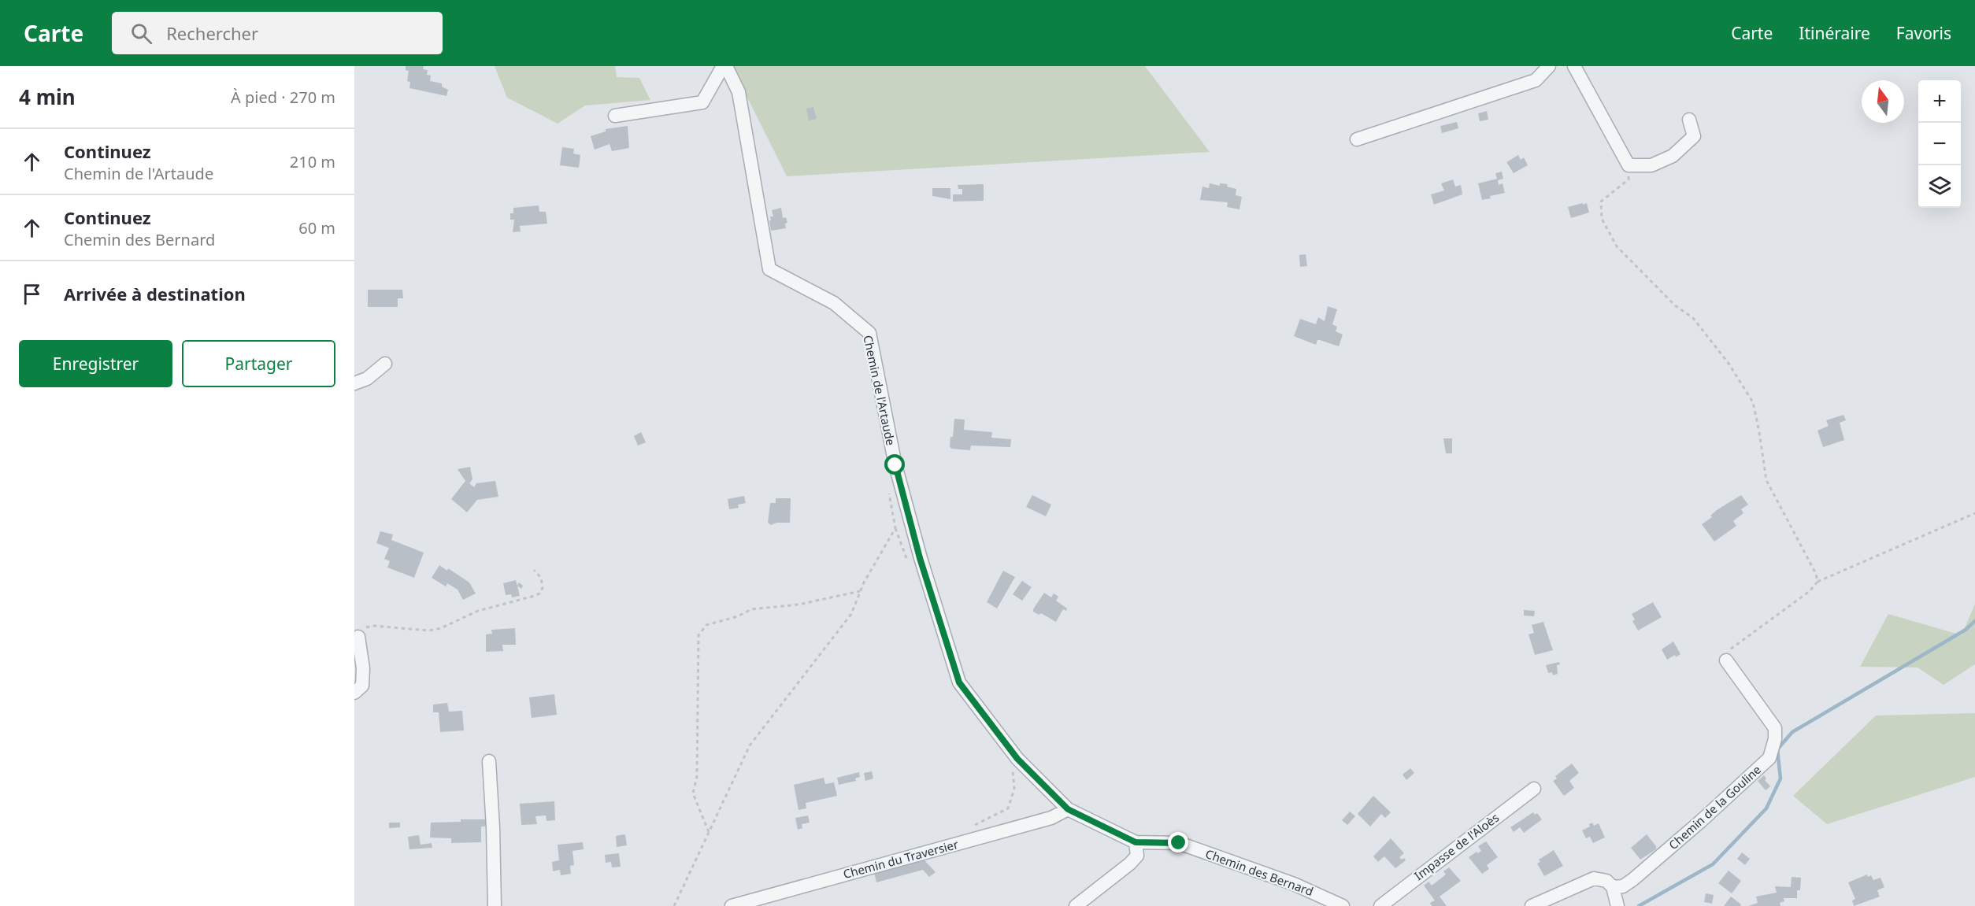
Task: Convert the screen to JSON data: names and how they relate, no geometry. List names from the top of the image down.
{
  "streets": {
    "street": [
      "Chemin de l'Artaude",
      "Chemin de la Gouline",
      "Impasse de l'Aloès",
      "Chemin du Traversier",
      "Chemin des Bernard"
    ]
  },
  "crossings": [
    ["Chemin de l'Artaude", "Chemin du Traversier"],
    ["Chemin de l'Artaude", "Chemin des Bernard"],
    ["Chemin du Traversier", "Chemin des Bernard"]
  ],
  "north": "top",
  "page": {
    "header": "Carte",
    "search": "Rechercher",
    "nav": ["Carte", "Itinéraire", "Favoris"],
    "heading": ["4 min", "À pied · 270 m"],
    "map_buttons": ["+", "−"],
    "list": [
      ["Continuez", "Chemin de l'Artaude", "210 m"],
      ["Continuez", "Chemin des Bernard", "60 m"],
      "Arrivée à destination"
    ],
    "buttons": ["Enregistrer", "Partager"]
  }
}
